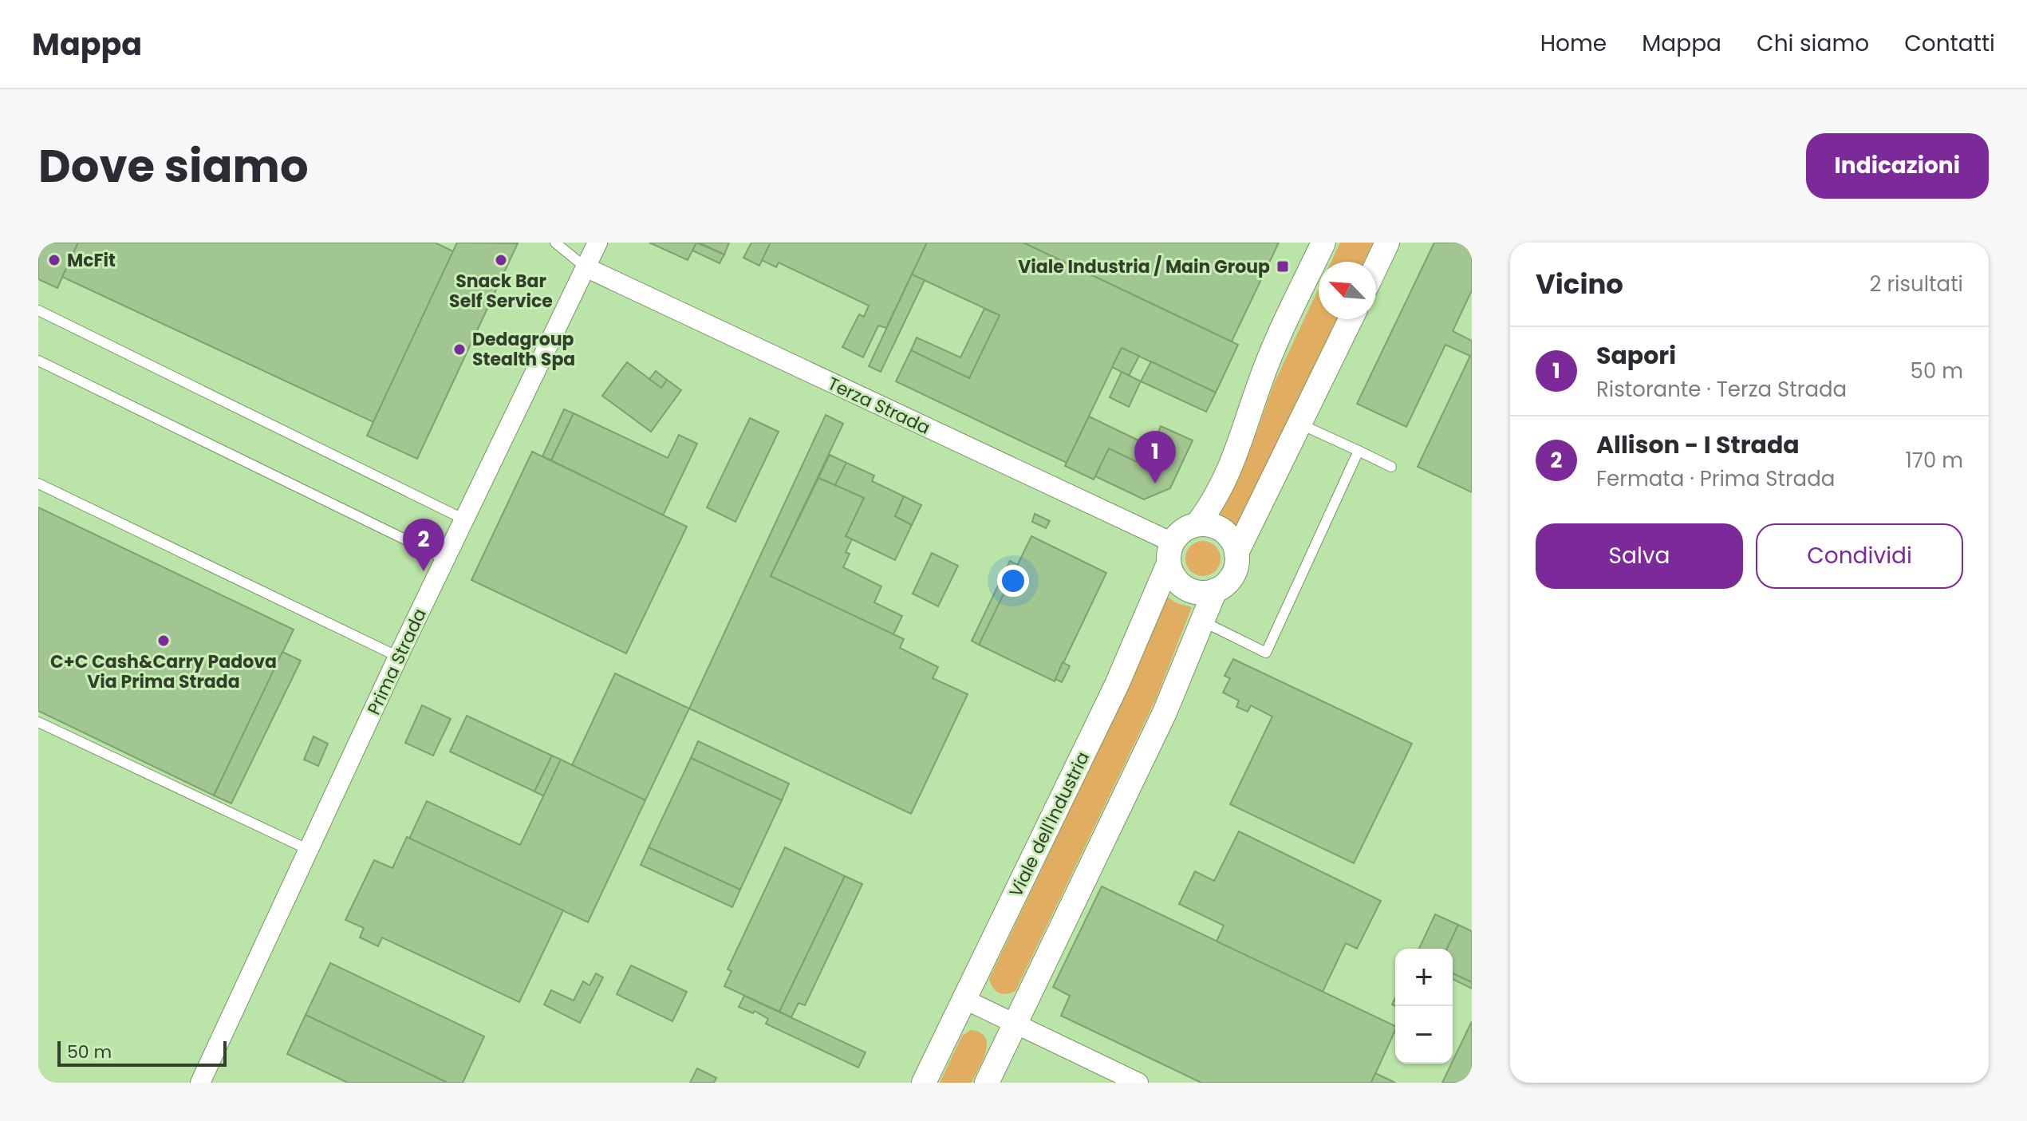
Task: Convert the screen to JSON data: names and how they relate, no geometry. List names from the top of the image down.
{
  "streets": {
    "street": ["Terza Strada", "Prima Strada", "Viale dell'Industria"]
  },
  "crossings": [
    ["Terza Strada", "Prima Strada"],
    ["Terza Strada", "Viale dell'Industria"]
  ],
  "places": {
    "other": [
      "McFit",
      "Snack Bar Self Service",
      "Dedagroup Stealth Spa",
      "C+C Cash&Carry Padova Via Prima Strada"
    ],
    "transit": ["Viale Industria / Main Group"]
  },
  "scale_bar": "50 m",
  "north": "top left",
  "page": {
    "header": "Mappa",
    "nav": [
      "Home",
      "Mappa",
      "Chi siamo",
      "Contatti"
    ],
    "title": "Dove siamo",
    "buttons": [
      "Indicazioni",
      ["Salva", "Condividi"]
    ],
    "heading": ["Vicino", "2 risultati"],
    "list": [
      {
        "mark": "1",
        "name": "Sapori",
        "note": "Ristorante · Terza Strada",
        "value": "50 m"
      },
      {
        "mark": "2",
        "name": "Allison - I Strada",
        "note": "Fermata · Prima Strada",
        "value": "170 m"
      }
    ],
    "pins": ["1", "2"],
    "map_buttons": ["+", "−"],
    "scale": "50 m"
  }
}
